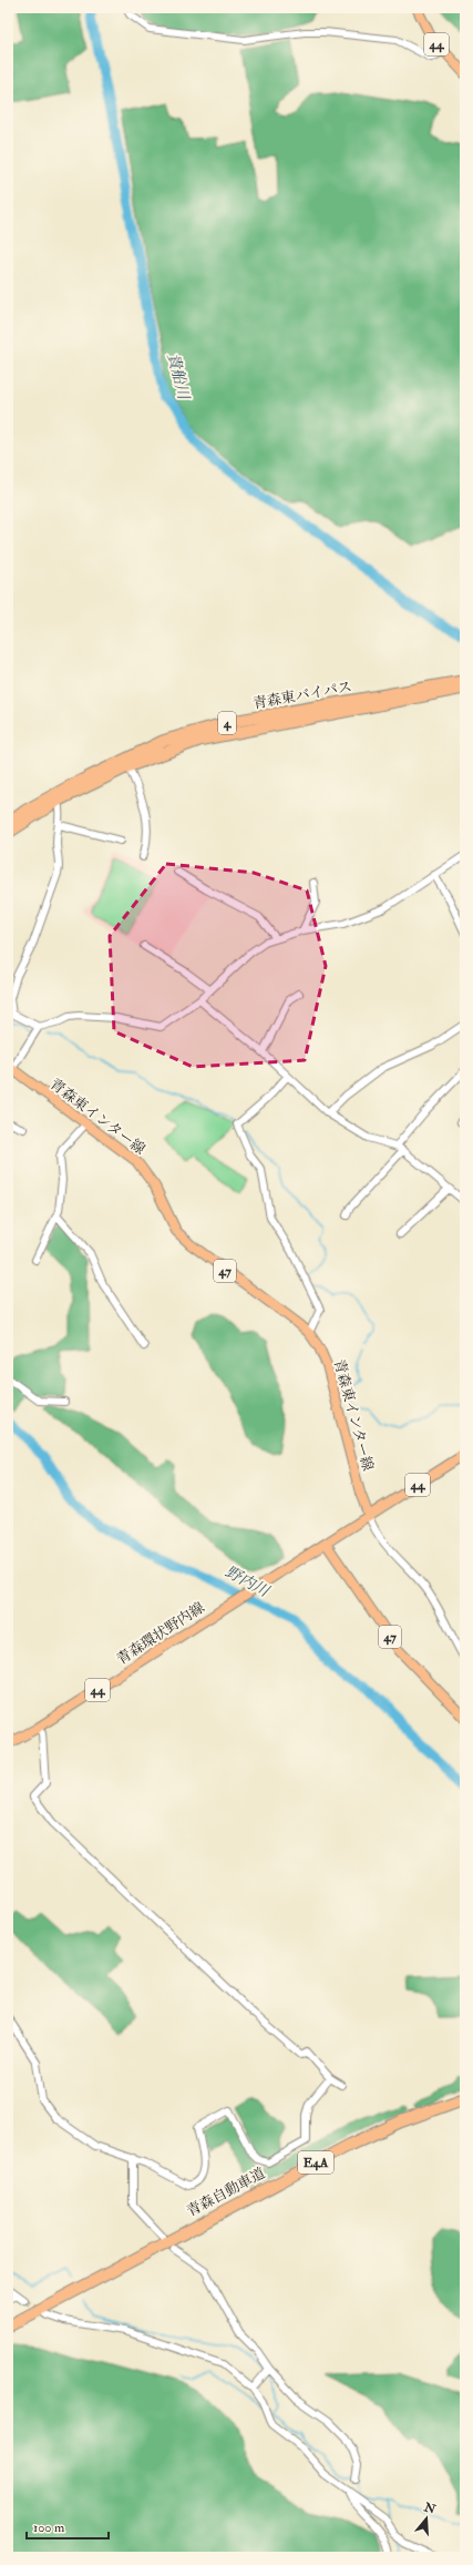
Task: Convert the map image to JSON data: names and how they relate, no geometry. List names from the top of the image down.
{
  "streets": {
    "highway": [
      "青森東バイパス",
      "4",
      "E4A",
      "青森自動車道"
    ],
    "main road": [
      "44",
      "青森東インター線",
      "47",
      "青森環状野内線"
    ]
  },
  "crossings": [
    ["44", "青森東インター線"],
    ["44", "47"],
    ["44", "青森環状野内線"],
    ["47", "青森環状野内線"]
  ],
  "water": ["貴船川", "野内川"],
  "scale_bar": "100 m",
  "north": "top"
}
